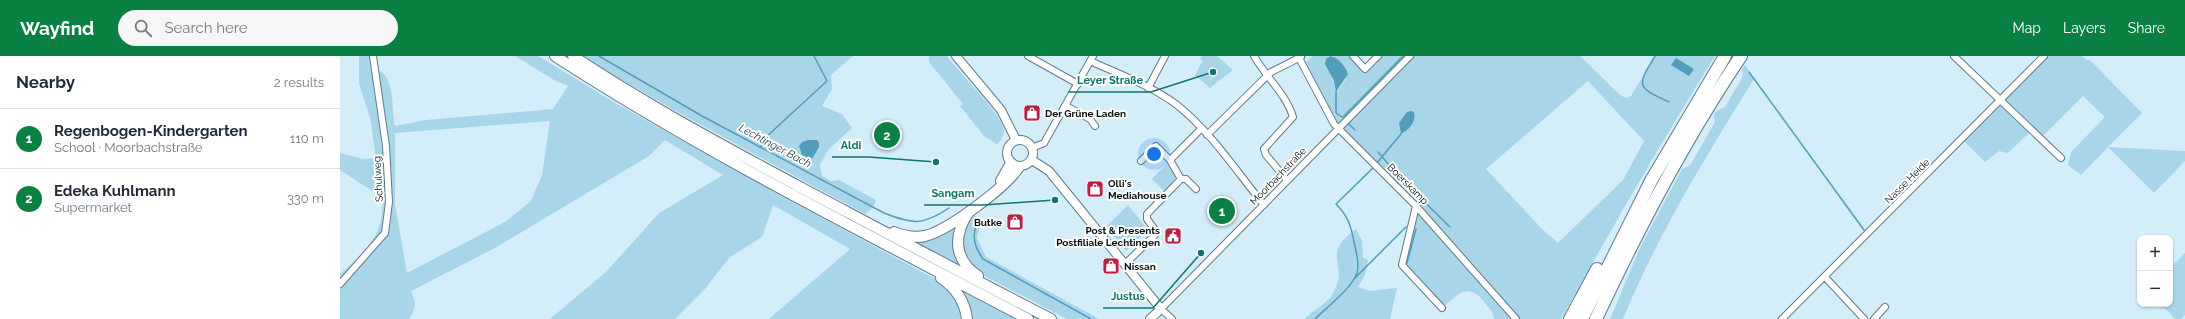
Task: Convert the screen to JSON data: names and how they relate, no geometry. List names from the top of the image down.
{
  "streets": {
    "street": [
      "Moorbachstraße",
      "Schulweg",
      "Nasse Heide",
      "Boerskamp"
    ]
  },
  "crossings": [
    ["Moorbachstraße", "Boerskamp"]
  ],
  "water": ["Lechtinger Bach"],
  "places": {
    "other": [
      "Leyer Straße",
      "Aldi",
      "Sangam",
      "Justus"
    ],
    "shop": [
      "Der Grüne Laden",
      "Olli's Mediahouse",
      "Butke",
      "Nissan"
    ],
    "public building": ["Post & Presents Postfiliale Lechtingen"]
  },
  "page": {
    "header": "Wayfind",
    "search": "Search here",
    "nav": ["Map", "Layers", "Share"],
    "heading": ["Nearby", "2 results"],
    "list": [
      {
        "mark": "1",
        "name": "Regenbogen-Kindergarten",
        "note": "School · Moorbachstraße",
        "value": "110 m"
      },
      {
        "mark": "2",
        "name": "Edeka Kuhlmann",
        "note": "Supermarket",
        "value": "330 m"
      }
    ],
    "pins": ["2", "1"],
    "map_buttons": ["+", "−"]
  }
}
